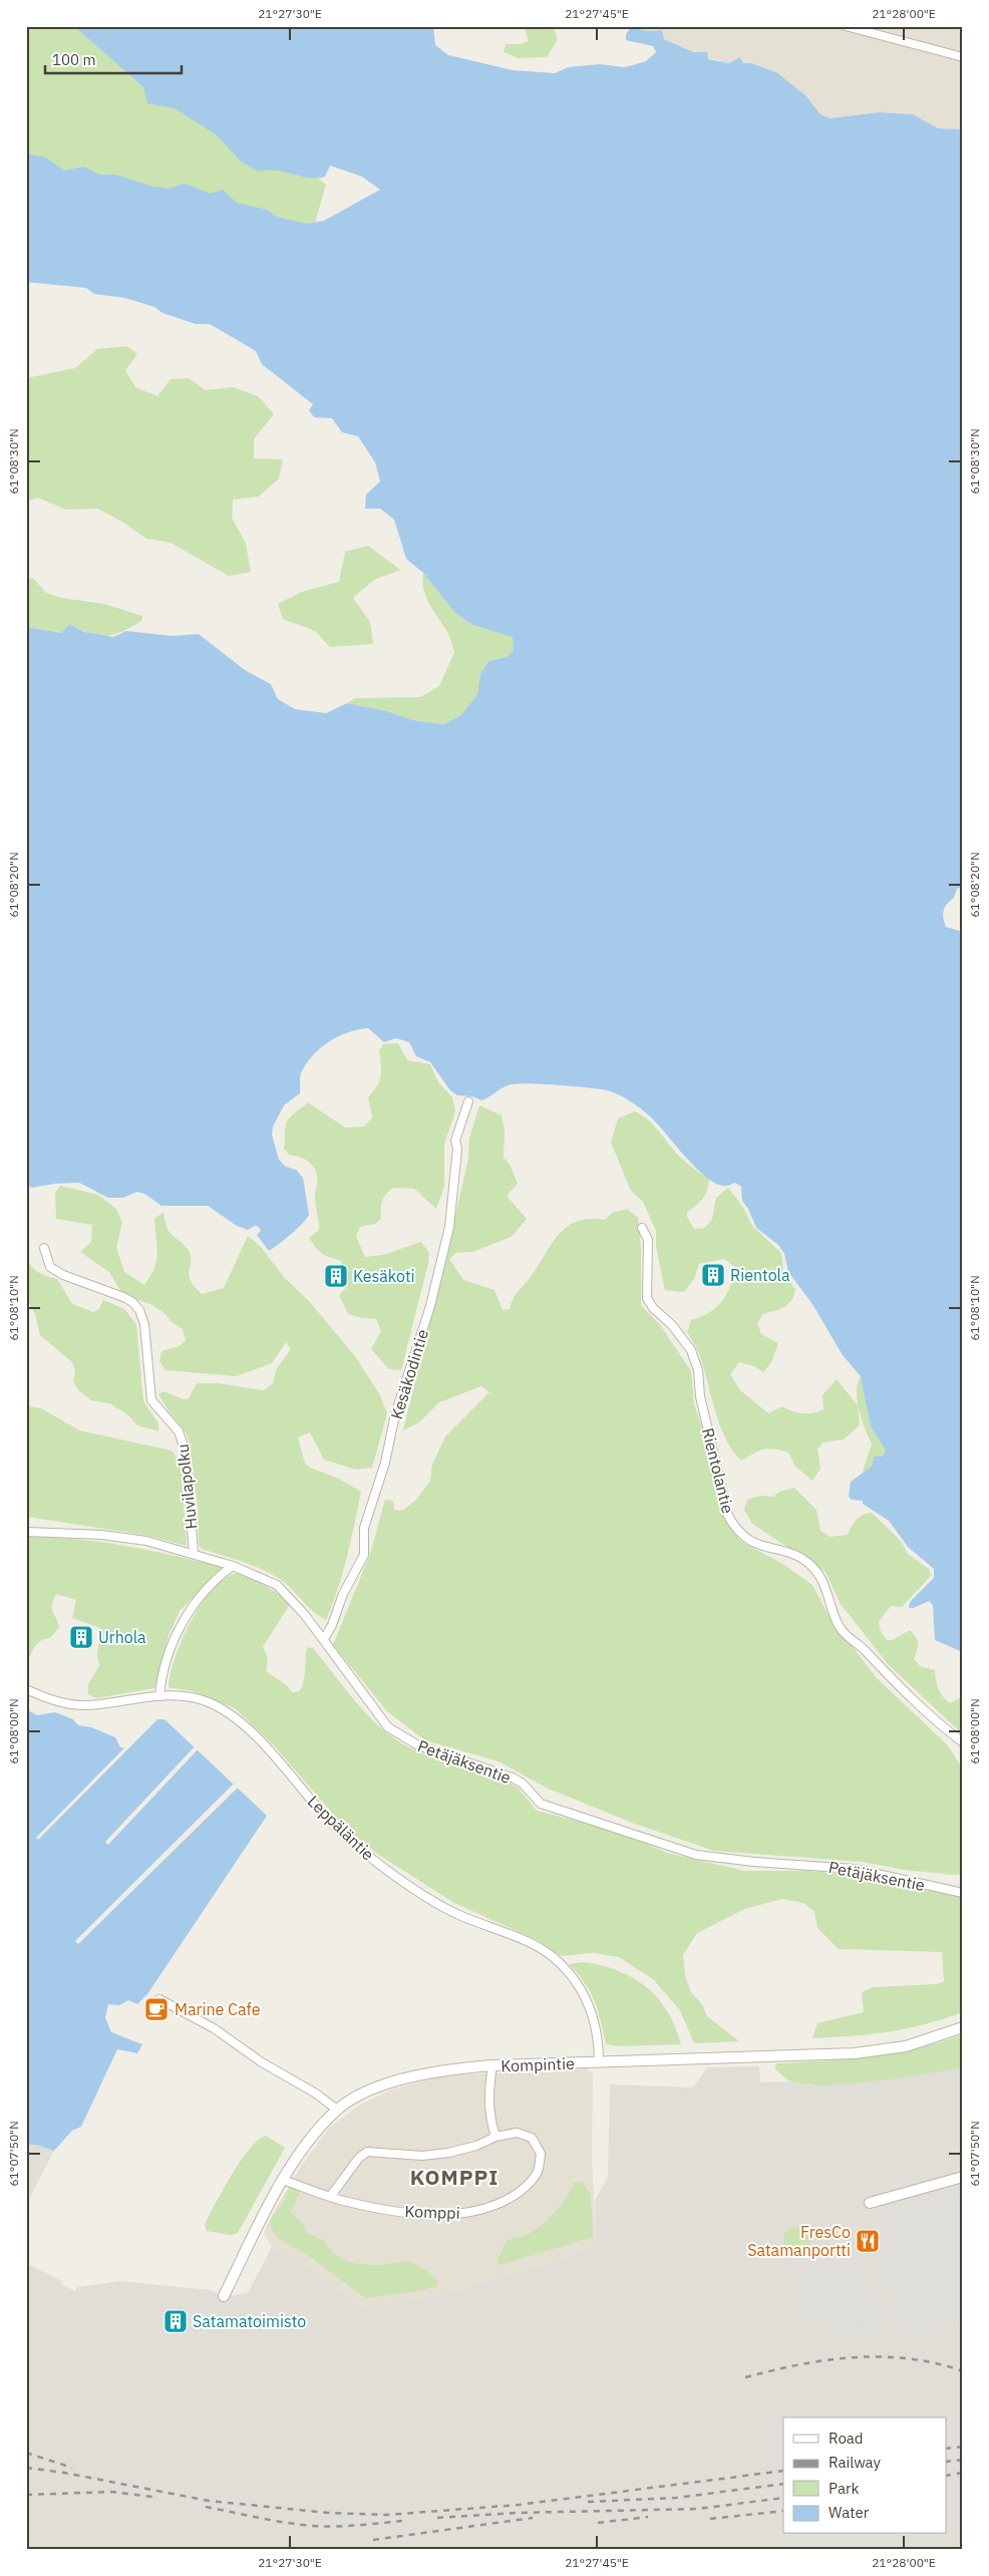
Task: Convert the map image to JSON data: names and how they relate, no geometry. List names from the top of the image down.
{
  "streets": {
    "street": [
      "Kesäkodintie",
      "Rientolantie",
      "Huvilapolku",
      "Petäjäksentie",
      "Leppäläntie",
      "Kompintie",
      "Komppi"
    ]
  },
  "crossings": [
    ["Kesäkodintie", "Petäjäksentie"],
    ["Huvilapolku", "Petäjäksentie"],
    ["Leppäläntie", "Kompintie"],
    ["Kompintie", "Komppi"]
  ],
  "districts": ["KOMPPI"],
  "places": {
    "building": [
      "Rientola",
      "Kesäkoti",
      "Urhola",
      "Satamatoimisto"
    ],
    "cafe": ["Marine Cafe"],
    "restaurant": ["FresCo Satamanportti"]
  },
  "legend": [
    "Road",
    "Railway",
    "Park",
    "Water"
  ],
  "scale_bar": "100 m",
  "coordinates": [
    "21°27'30\"E",
    "21°27'45\"E",
    "21°28'00\"E",
    "61°08'30\"N",
    "61°08'20\"N",
    "61°08'10\"N",
    "61°08'00\"N",
    "61°07'50\"N"
  ]
}
